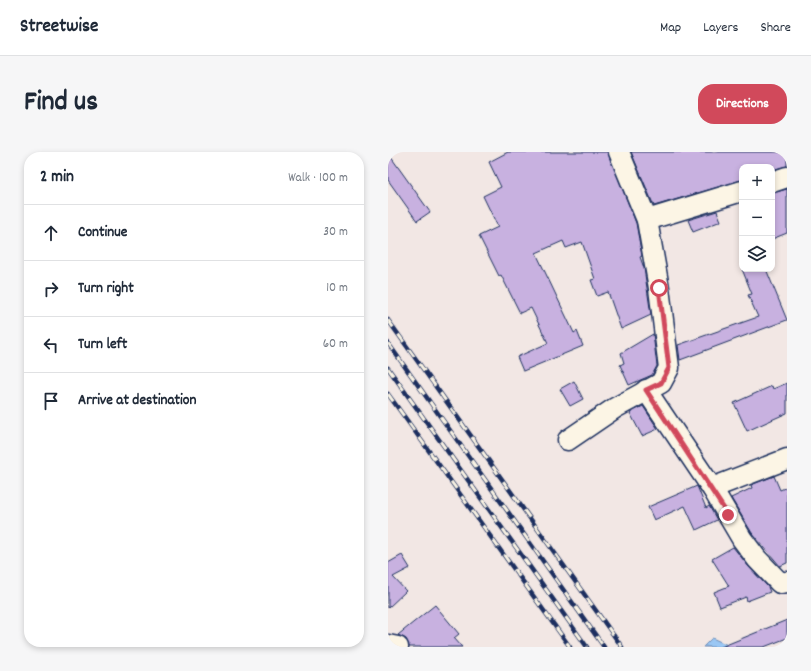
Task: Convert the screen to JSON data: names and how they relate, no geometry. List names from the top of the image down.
{
  "page": {
    "header": "Streetwise",
    "nav": ["Map", "Layers", "Share"],
    "title": "Find us",
    "buttons": "Directions",
    "heading": ["2 min", "Walk · 100 m"],
    "map_buttons": ["+", "−"],
    "list": [
      ["Continue", "30 m"],
      ["Turn right", "10 m"],
      ["Turn left", "60 m"],
      "Arrive at destination"
    ]
  }
}
